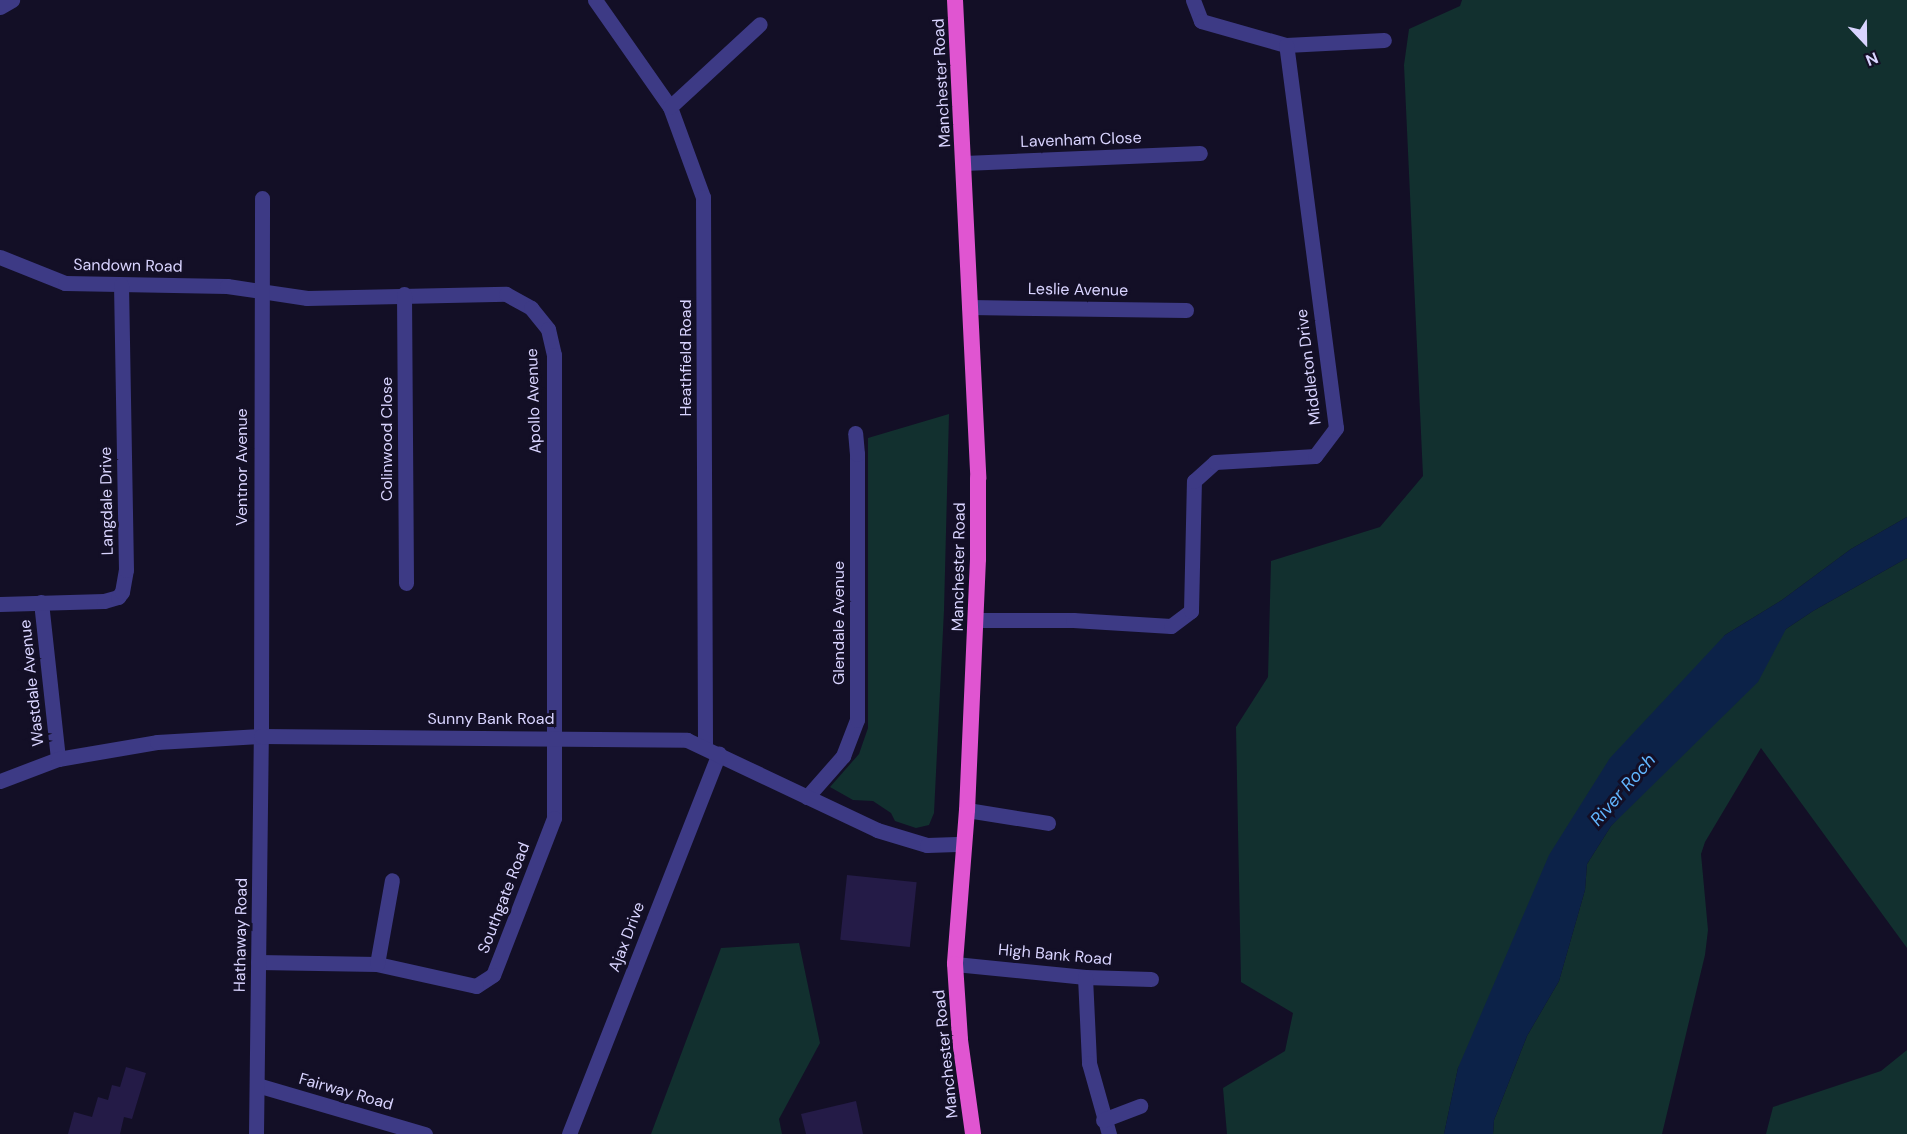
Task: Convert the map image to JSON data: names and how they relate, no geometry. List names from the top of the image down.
{
  "streets": {
    "highway": ["Manchester Road"],
    "street": [
      "Lavenham Close",
      "Sandown Road",
      "Leslie Avenue",
      "Heathfield Road",
      "Middleton Drive",
      "Apollo Avenue",
      "Colinwood Close",
      "Ventnor Avenue",
      "Langdale Drive",
      "Glendale Avenue",
      "Wastdale Avenue",
      "Sunny Bank Road",
      "Southgate Road",
      "Hathaway Road",
      "Ajax Drive",
      "High Bank Road",
      "Fairway Road"
    ]
  },
  "crossings": [
    ["Manchester Road", "Lavenham Close"],
    ["Manchester Road", "Leslie Avenue"],
    ["Manchester Road", "Middleton Drive"],
    ["Manchester Road", "Sunny Bank Road"],
    ["Manchester Road", "High Bank Road"],
    ["Sandown Road", "Apollo Avenue"],
    ["Sandown Road", "Ventnor Avenue"],
    ["Sandown Road", "Langdale Drive"],
    ["Heathfield Road", "Sunny Bank Road"],
    ["Heathfield Road", "Ajax Drive"],
    ["Apollo Avenue", "Colinwood Close"],
    ["Apollo Avenue", "Ventnor Avenue"],
    ["Apollo Avenue", "Sunny Bank Road"],
    ["Apollo Avenue", "Southgate Road"],
    ["Ventnor Avenue", "Sunny Bank Road"],
    ["Ventnor Avenue", "Hathaway Road"],
    ["Langdale Drive", "Wastdale Avenue"],
    ["Glendale Avenue", "Sunny Bank Road"],
    ["Wastdale Avenue", "Sunny Bank Road"],
    ["Sunny Bank Road", "Southgate Road"],
    ["Sunny Bank Road", "Hathaway Road"],
    ["Sunny Bank Road", "Ajax Drive"],
    ["Southgate Road", "Hathaway Road"],
    ["Hathaway Road", "Fairway Road"]
  ],
  "water": ["River Roch"],
  "north": "bottom"
}
